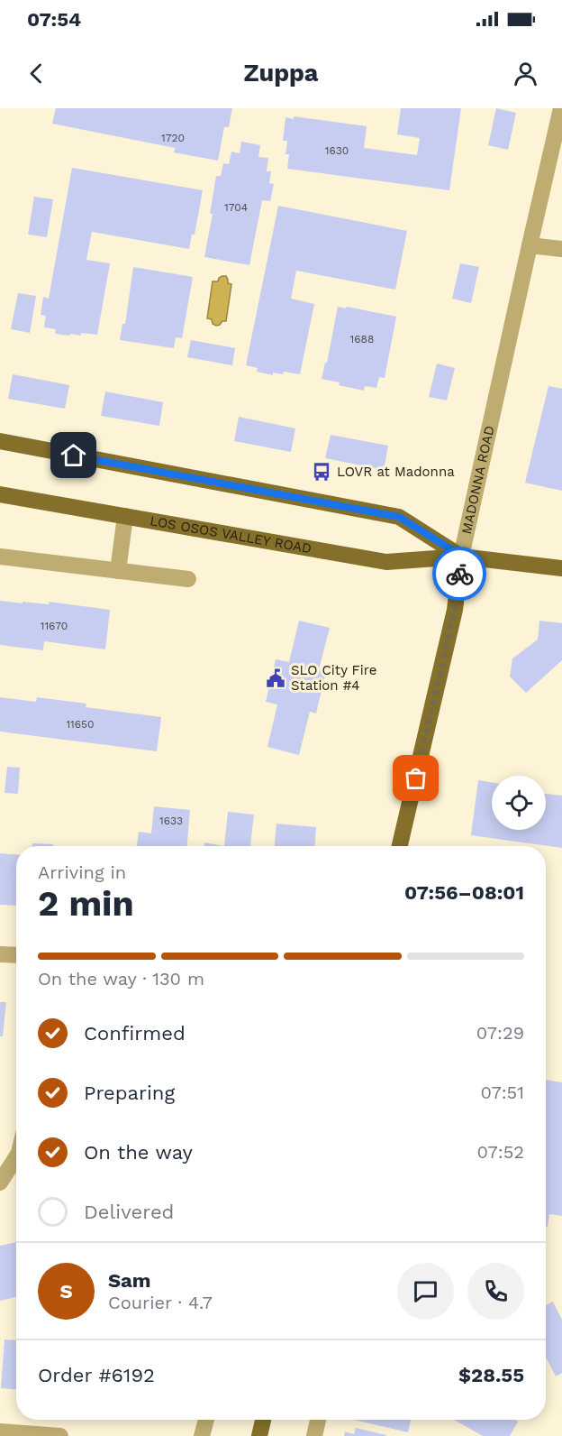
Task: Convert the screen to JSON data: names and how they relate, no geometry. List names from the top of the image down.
{
  "streets": {
    "main road": ["MADONNA ROAD", "LOS OSOS VALLEY ROAD"]
  },
  "crossings": [
    ["MADONNA ROAD", "LOS OSOS VALLEY ROAD"]
  ],
  "places": {
    "bus stop": ["LOVR at Madonna"],
    "public building": ["SLO City Fire Station #4"]
  },
  "house_numbers": [
    "1720",
    "1630",
    "1704",
    "1688",
    "11670",
    "11650",
    "1633"
  ],
  "page": {
    "status": "07:54",
    "header": "Zuppa",
    "heading": ["2 min", "Arriving in", "07:56–08:01"],
    "panel": [
      "Sam",
      "Courier · 4.7",
      "Order #6192",
      "$28.55"
    ],
    "bar": "On the way · 130 m",
    "list": [
      ["Confirmed", "07:29"],
      ["Preparing", "07:51"],
      ["On the way", "07:52"],
      "Delivered"
    ],
    "round": "S"
  }
}
